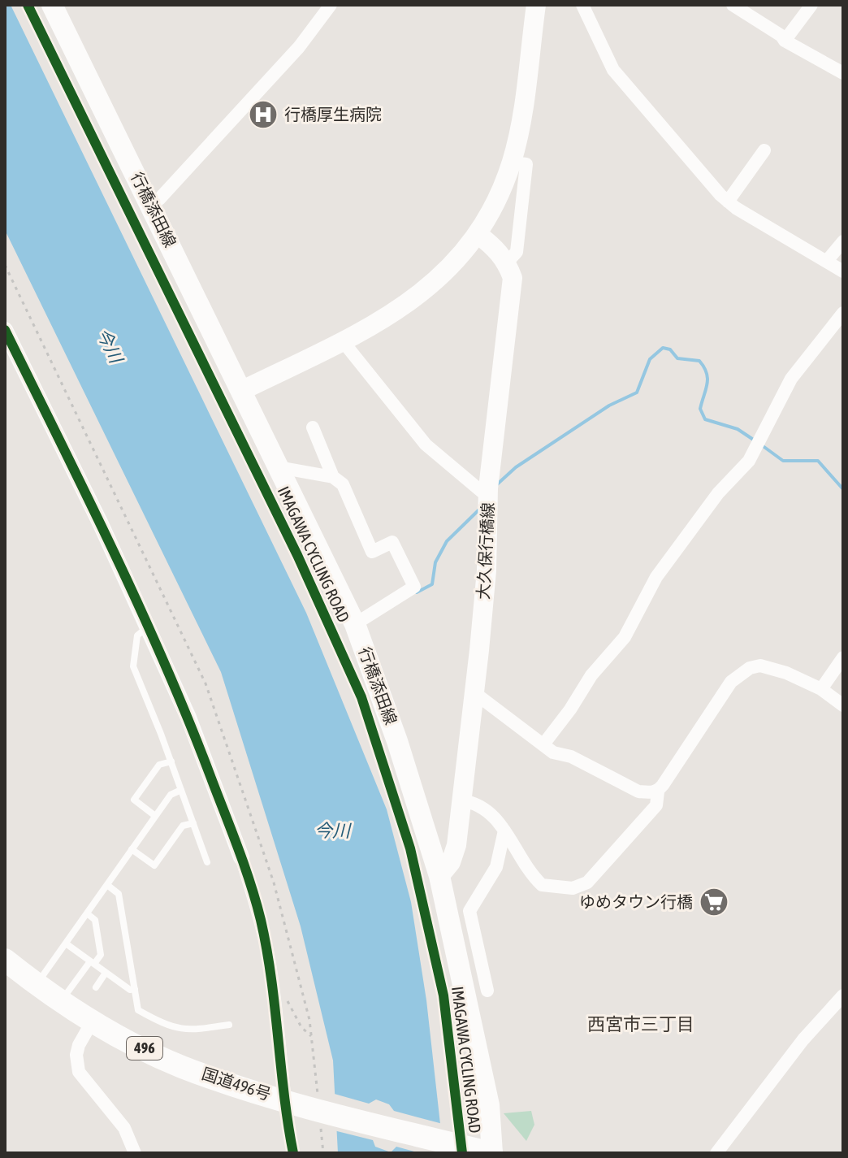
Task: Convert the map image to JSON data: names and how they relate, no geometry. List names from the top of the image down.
{
  "streets": {
    "highway": ["496", "国道496号"],
    "main road": ["行橋添田線", "大久保行橋線"],
    "cycle path": ["IMAGAWA CYCLING ROAD"]
  },
  "crossings": [
    ["行橋添田線", "大久保行橋線"],
    ["行橋添田線", "国道496号"]
  ],
  "districts": ["西宮市三丁目"],
  "water": ["今川"],
  "places": {
    "hospital": ["行橋厚生病院"],
    "supermarket": ["ゆめタウン行橋"]
  }
}
